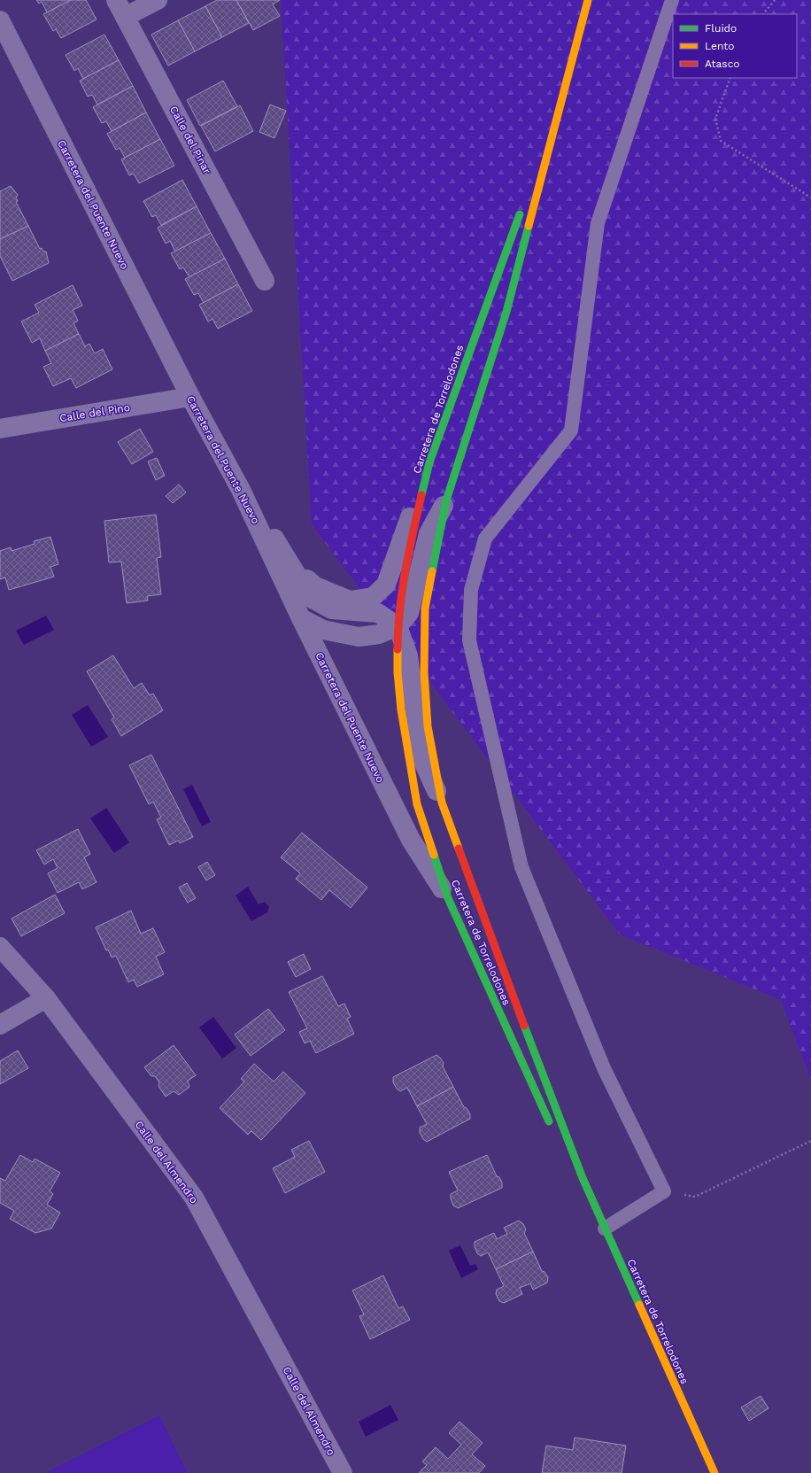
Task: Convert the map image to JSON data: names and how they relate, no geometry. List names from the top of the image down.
{
  "streets": {
    "main road": ["Carretera de Torrelodones"],
    "street": [
      "Calle del Pinar",
      "Carretera del Puente Nuevo",
      "Calle del Pino",
      "Calle del Almendro"
    ]
  },
  "crossings": [
    ["Carretera del Puente Nuevo", "Carretera de Torrelodones"],
    ["Carretera del Puente Nuevo", "Calle del Pino"]
  ],
  "legend": ["Fluido", "Lento", "Atasco"]
}
